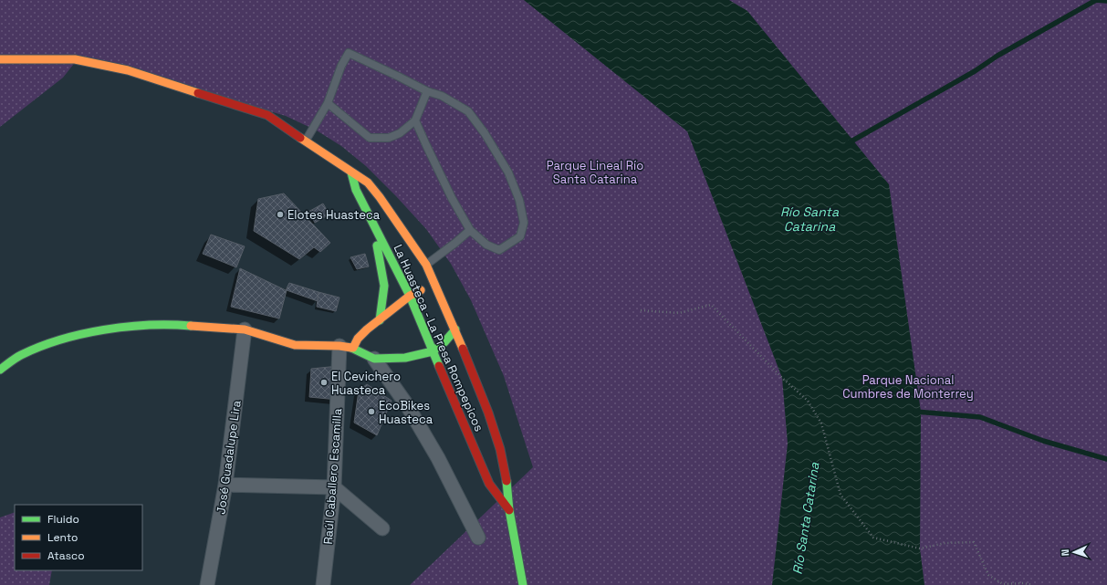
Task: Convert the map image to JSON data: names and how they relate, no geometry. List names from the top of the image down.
{
  "streets": {
    "main road": ["La Huasteca - La Presa Rompepicos"],
    "street": ["José Guadalupe Lira", "Raúl Caballero Escamilla"]
  },
  "water": ["Río Santa Catarina"],
  "parks": ["Parque Lineal Río Santa Catarina", "Parque Nacional Cumbres de Monterrey"],
  "places": ["Elotes Huasteca", "El Cevichero Huasteca", "EcoBikes Huasteca"],
  "legend": ["Fluido", "Lento", "Atasco"],
  "north": "left"
}
